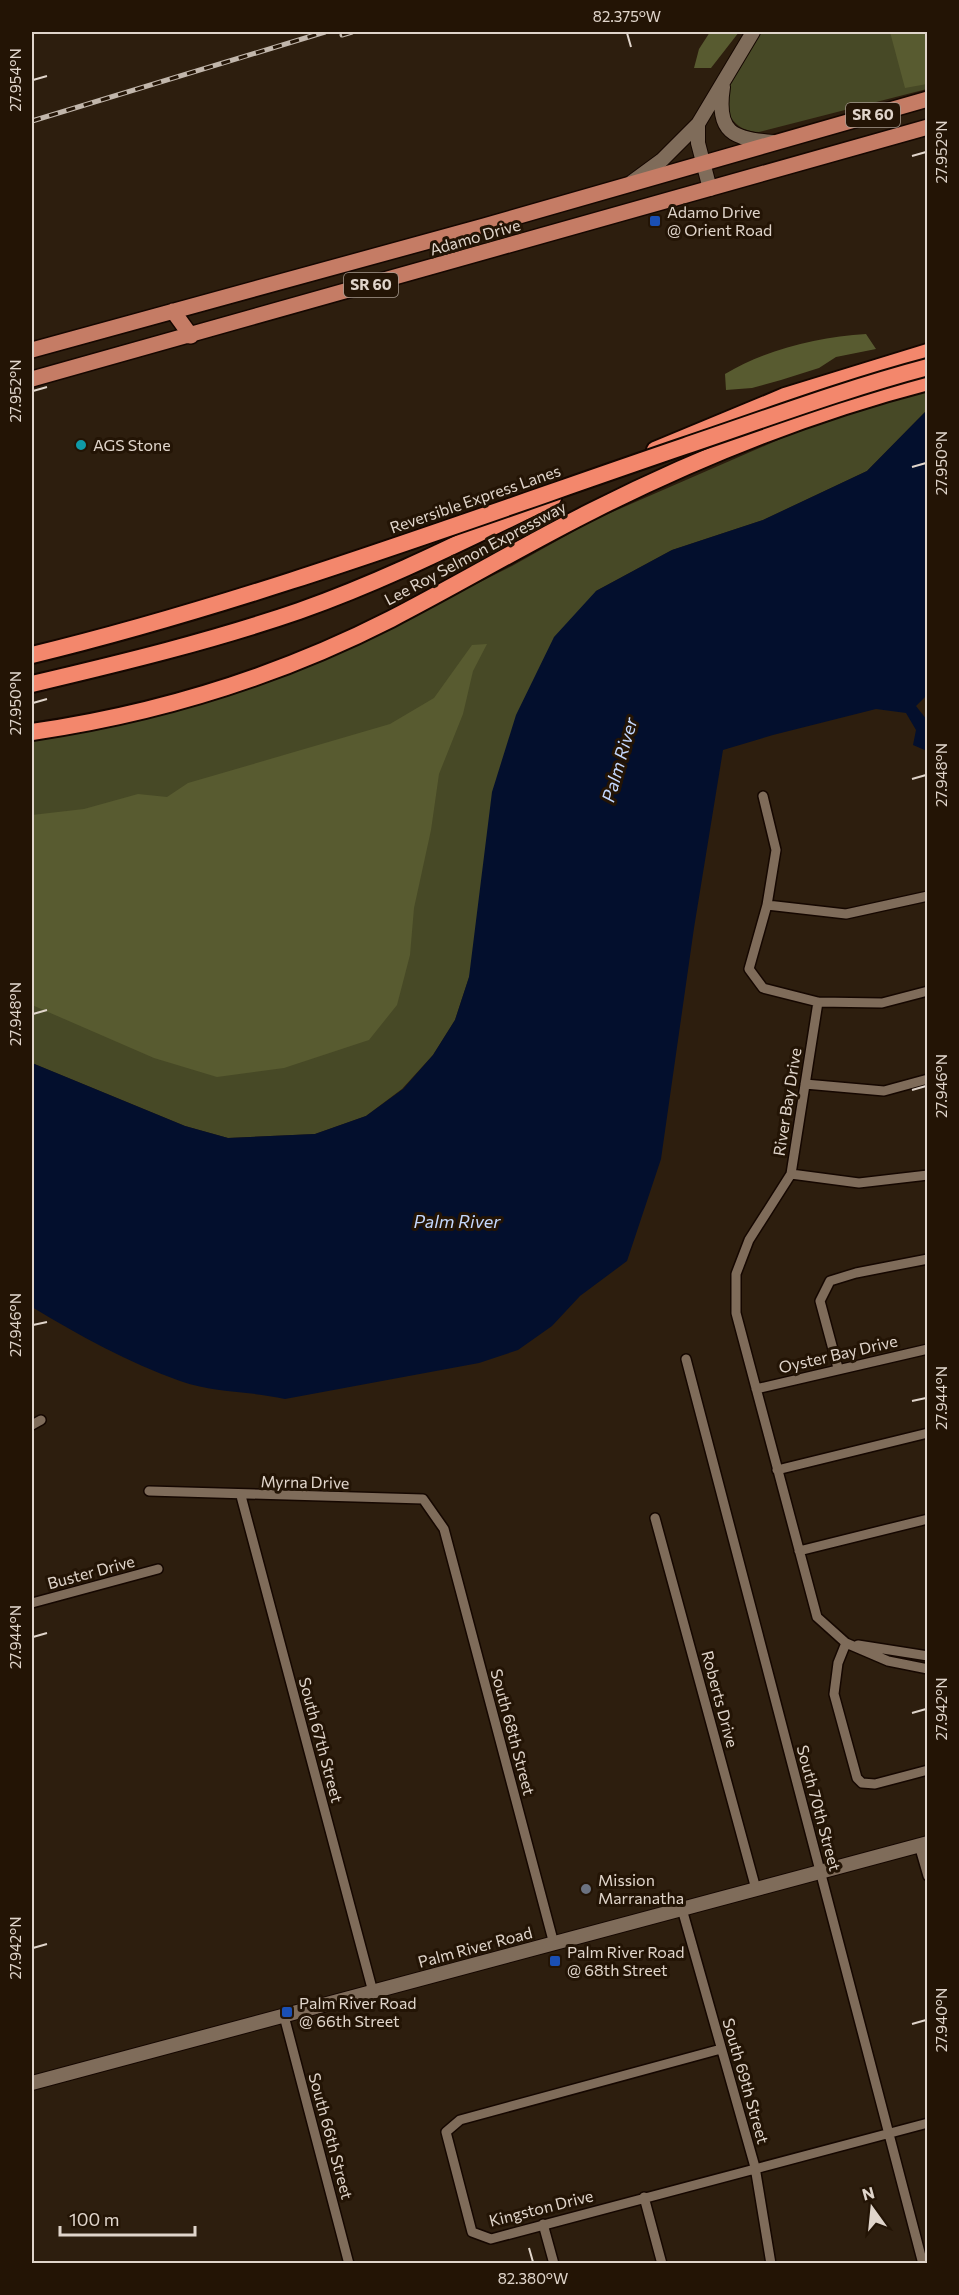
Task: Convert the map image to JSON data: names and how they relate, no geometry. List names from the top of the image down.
{
  "streets": {
    "highway": ["Reversible Express Lanes", "Lee Roy Selmon Expressway"],
    "main road": ["SR 60", "Adamo Drive"],
    "street": [
      "River Bay Drive",
      "Oyster Bay Drive",
      "Myrna Drive",
      "Buster Drive",
      "Roberts Drive",
      "South 68th Street",
      "South 67th Street",
      "South 70th Street",
      "Palm River Road",
      "South 69th Street",
      "South 66th Street",
      "Kingston Drive"
    ]
  },
  "crossings": [
    ["River Bay Drive", "Oyster Bay Drive"],
    ["Myrna Drive", "South 68th Street"],
    ["Myrna Drive", "South 67th Street"],
    ["Roberts Drive", "Palm River Road"],
    ["South 68th Street", "Palm River Road"],
    ["South 67th Street", "Palm River Road"],
    ["South 70th Street", "Palm River Road"],
    ["South 70th Street", "Kingston Drive"],
    ["Palm River Road", "South 69th Street"],
    ["Palm River Road", "South 66th Street"],
    ["South 69th Street", "Kingston Drive"]
  ],
  "water": ["Palm River"],
  "places": {
    "transit": ["Adamo Drive @ Orient Road", "Palm River Road @ 68th Street", "Palm River Road @ 66th Street"],
    "other": ["AGS Stone", "Mission Marranatha"]
  },
  "scale_bar": "100 m",
  "north": "top",
  "coordinates": [
    "82.375°W",
    "27.954°N",
    "27.952°N",
    "27.950°N",
    "27.948°N",
    "27.946°N",
    "27.944°N",
    "27.942°N",
    "27.940°N",
    "82.380°W"
  ]
}
